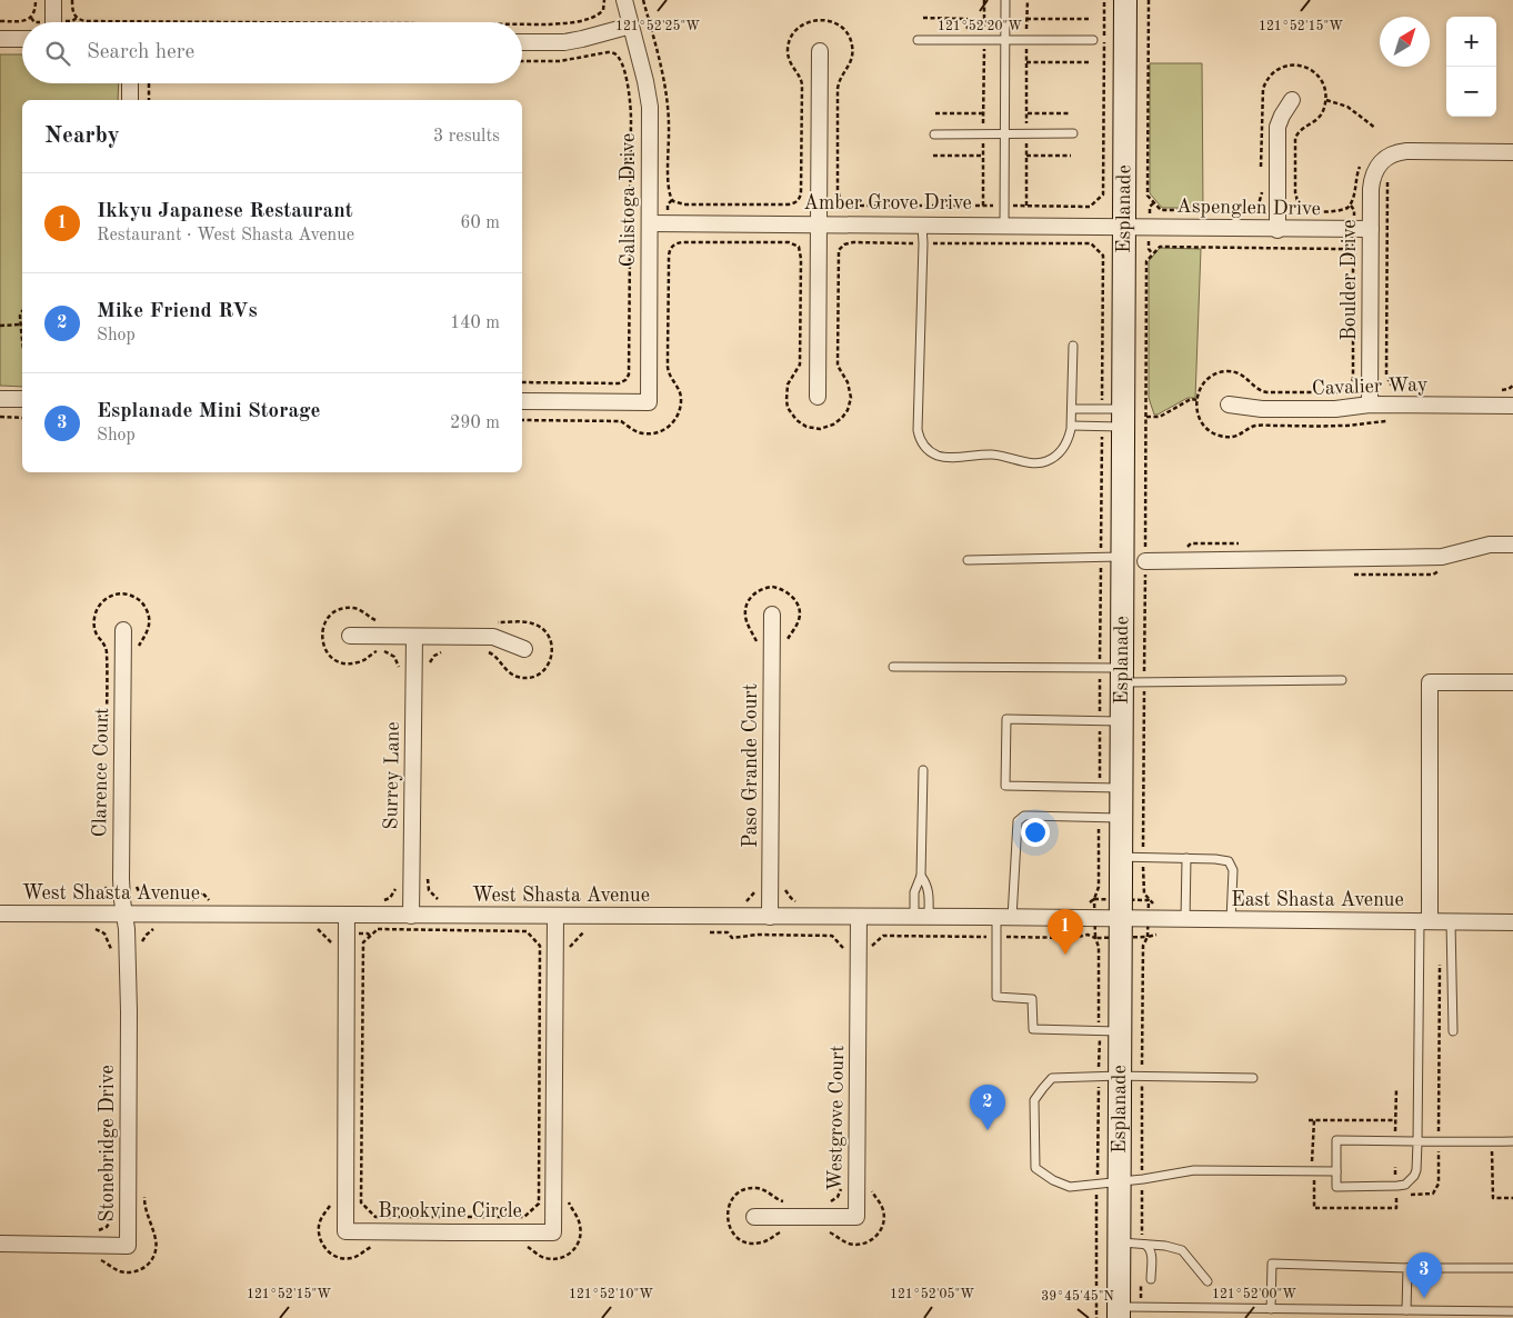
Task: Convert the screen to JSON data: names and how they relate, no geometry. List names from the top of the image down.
{
  "streets": {
    "main road": ["Esplanade"],
    "street": [
      "Calistoga Drive",
      "Amber Grove Drive",
      "Aspenglen Drive",
      "Boulder Drive",
      "Cavalier Way",
      "Paso Grande Court",
      "Clarence Court",
      "Surrey Lane",
      "West Shasta Avenue",
      "East Shasta Avenue",
      "Westgrove Court",
      "Stonebridge Drive",
      "Brookvine Circle"
    ]
  },
  "crossings": [
    ["Calistoga Drive", "Amber Grove Drive"],
    ["Amber Grove Drive", "Aspenglen Drive"],
    ["Amber Grove Drive", "Esplanade"],
    ["Aspenglen Drive", "Esplanade"],
    ["Aspenglen Drive", "Boulder Drive"],
    ["Esplanade", "West Shasta Avenue"],
    ["Esplanade", "East Shasta Avenue"],
    ["Boulder Drive", "Cavalier Way"],
    ["Paso Grande Court", "West Shasta Avenue"],
    ["Clarence Court", "West Shasta Avenue"],
    ["Clarence Court", "Stonebridge Drive"],
    ["Surrey Lane", "West Shasta Avenue"],
    ["West Shasta Avenue", "East Shasta Avenue"],
    ["West Shasta Avenue", "Westgrove Court"],
    ["West Shasta Avenue", "Stonebridge Drive"],
    ["West Shasta Avenue", "Brookvine Circle"]
  ],
  "north": "top right",
  "page": {
    "map_buttons": ["+", "−"],
    "search": "Search here",
    "heading": ["Nearby", "3 results"],
    "list": [
      {
        "mark": "1",
        "name": "Ikkyu Japanese Restaurant",
        "note": "Restaurant · West Shasta Avenue",
        "value": "60 m"
      },
      {
        "mark": "2",
        "name": "Mike Friend RVs",
        "note": "Shop",
        "value": "140 m"
      },
      {
        "mark": "3",
        "name": "Esplanade Mini Storage",
        "note": "Shop",
        "value": "290 m"
      }
    ],
    "pins": ["1", "2", "3"]
  },
  "coordinates": [
    "121°52'25\"W",
    "121°52'20\"W",
    "121°52'15\"W",
    "121°52'10\"W",
    "121°52'05\"W",
    "121°52'00\"W",
    "39°45'45\"N"
  ]
}
